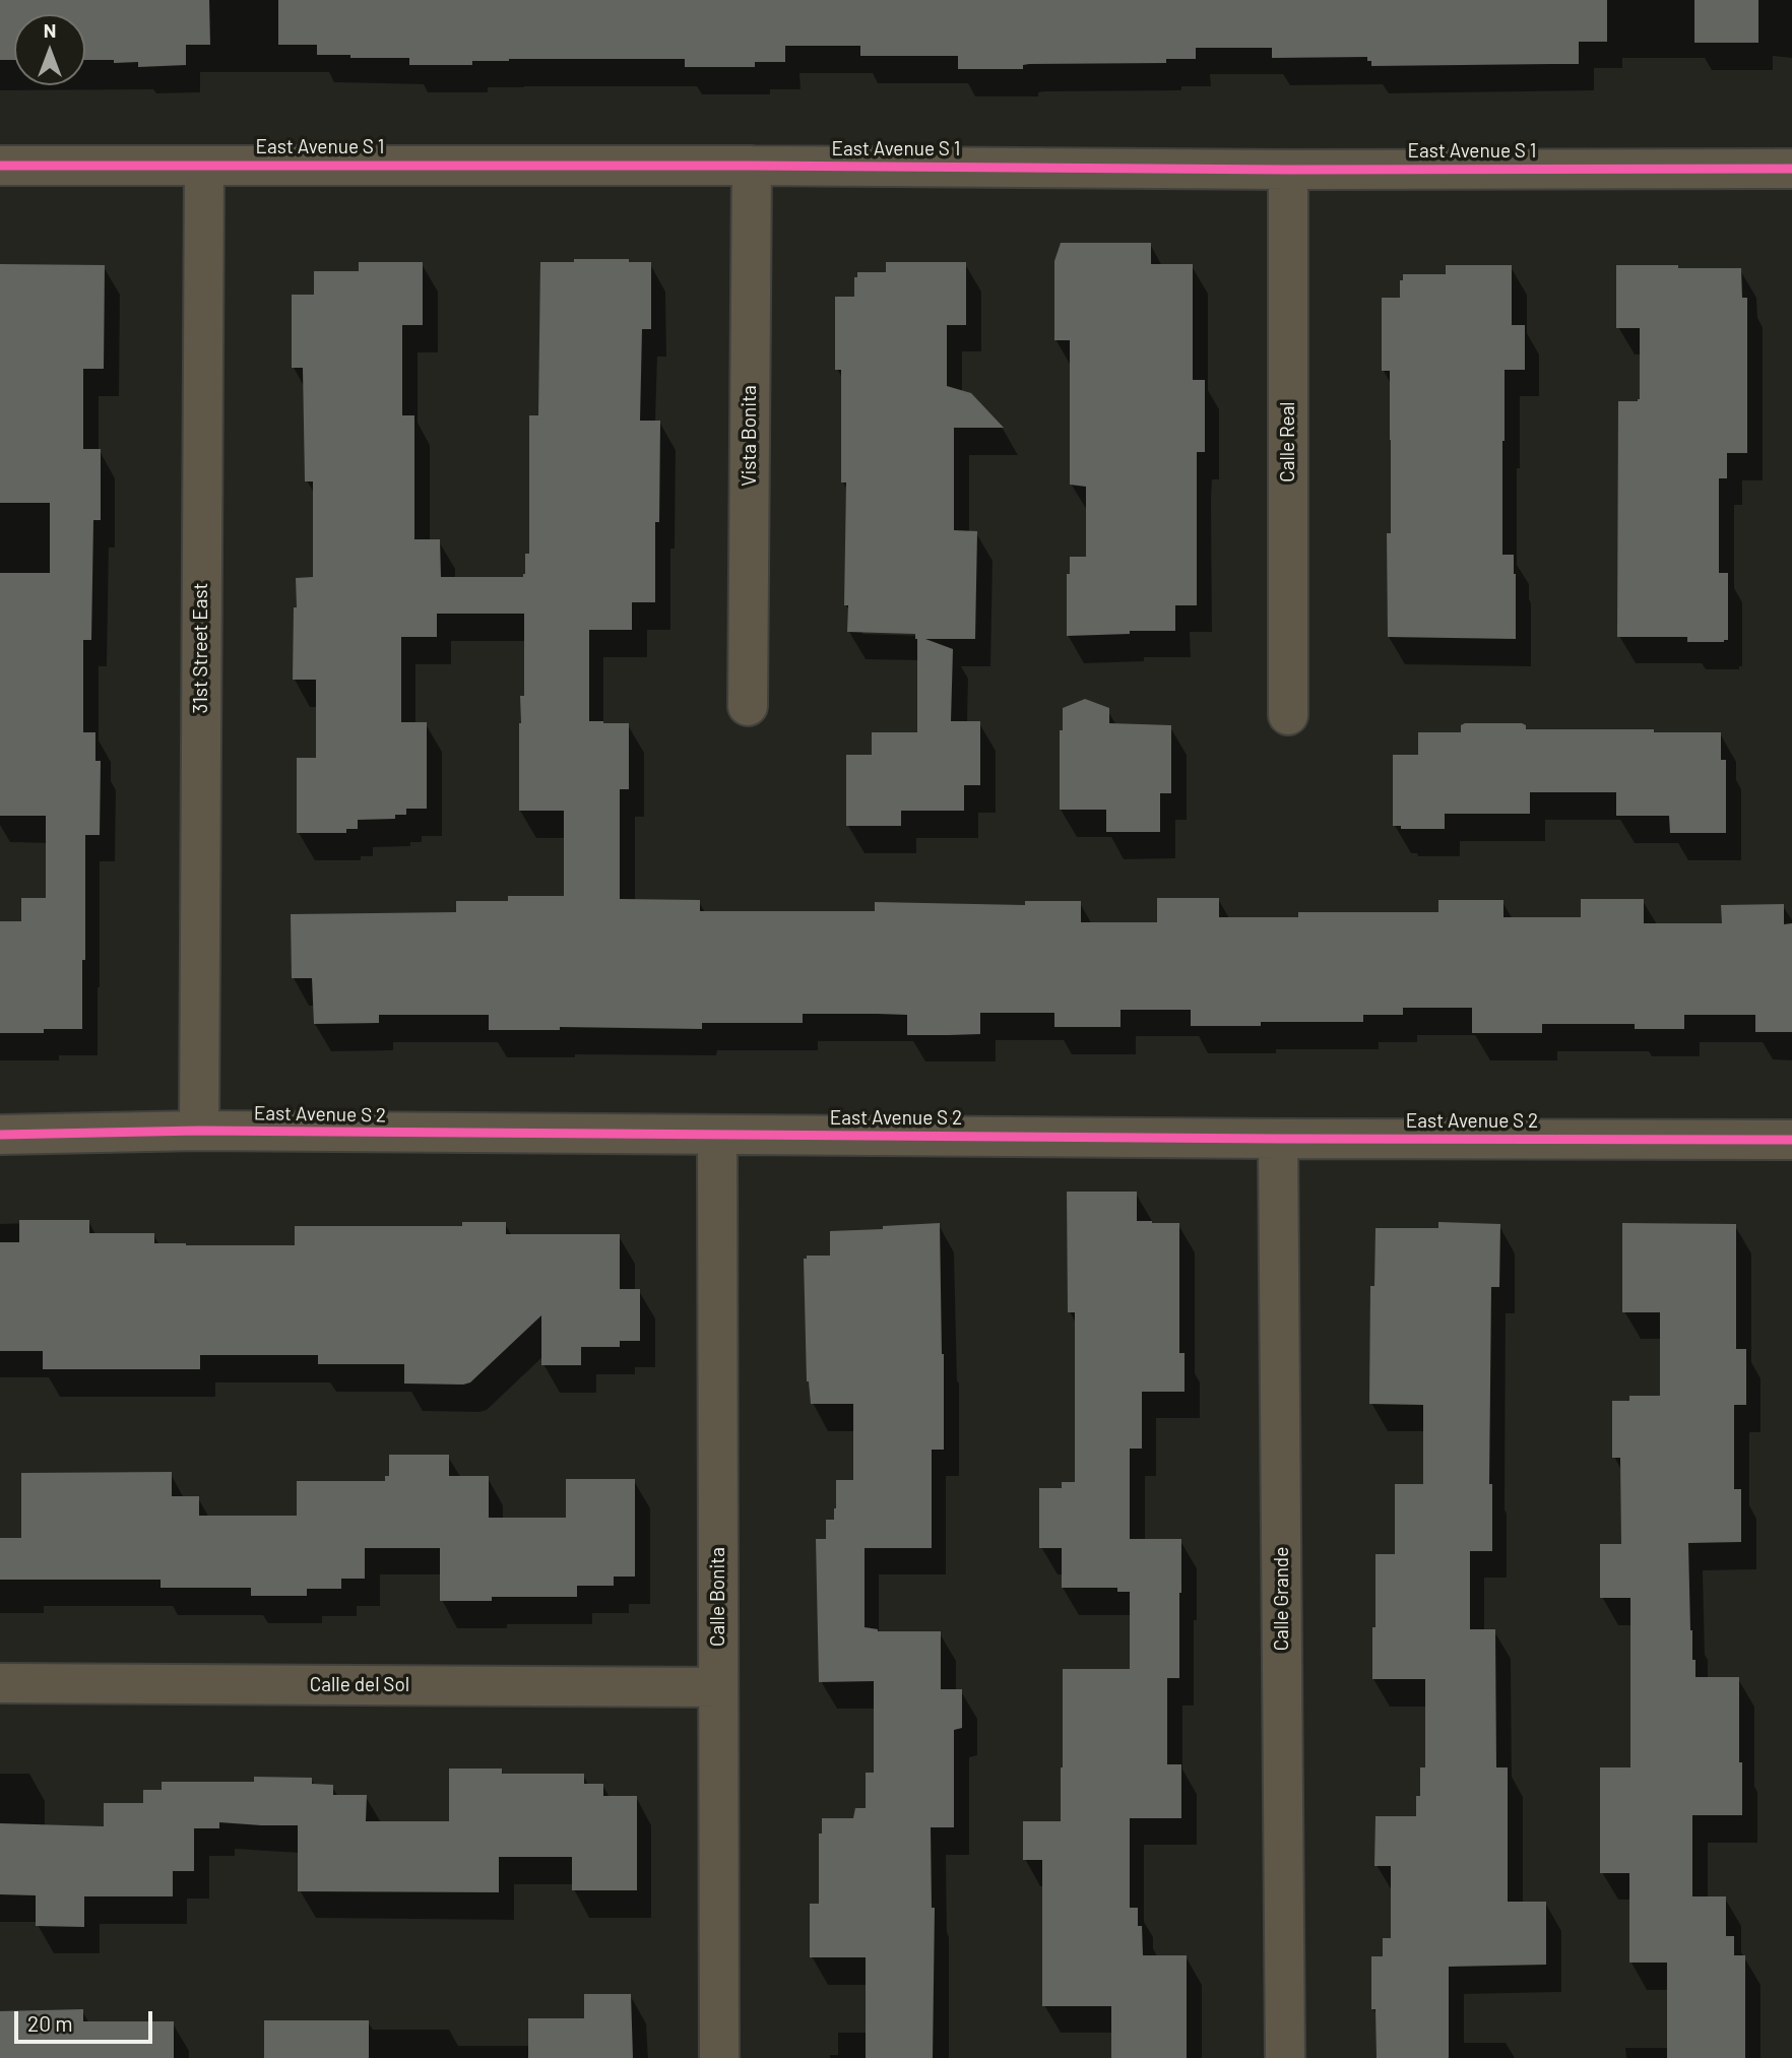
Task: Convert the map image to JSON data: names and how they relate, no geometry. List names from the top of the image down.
{
  "streets": {
    "street": [
      "East Avenue S 1",
      "Vista Bonita",
      "Calle Real",
      "31st Street East",
      "East Avenue S 2",
      "Calle Bonita",
      "Calle Grande",
      "Calle del Sol"
    ]
  },
  "crossings": [
    ["East Avenue S 1", "Vista Bonita"],
    ["East Avenue S 1", "Calle Real"],
    ["East Avenue S 1", "31st Street East"],
    ["31st Street East", "East Avenue S 2"],
    ["East Avenue S 2", "Calle Bonita"],
    ["East Avenue S 2", "Calle Grande"],
    ["Calle Bonita", "Calle del Sol"]
  ],
  "scale_bar": "20 m",
  "north": "top"
}
